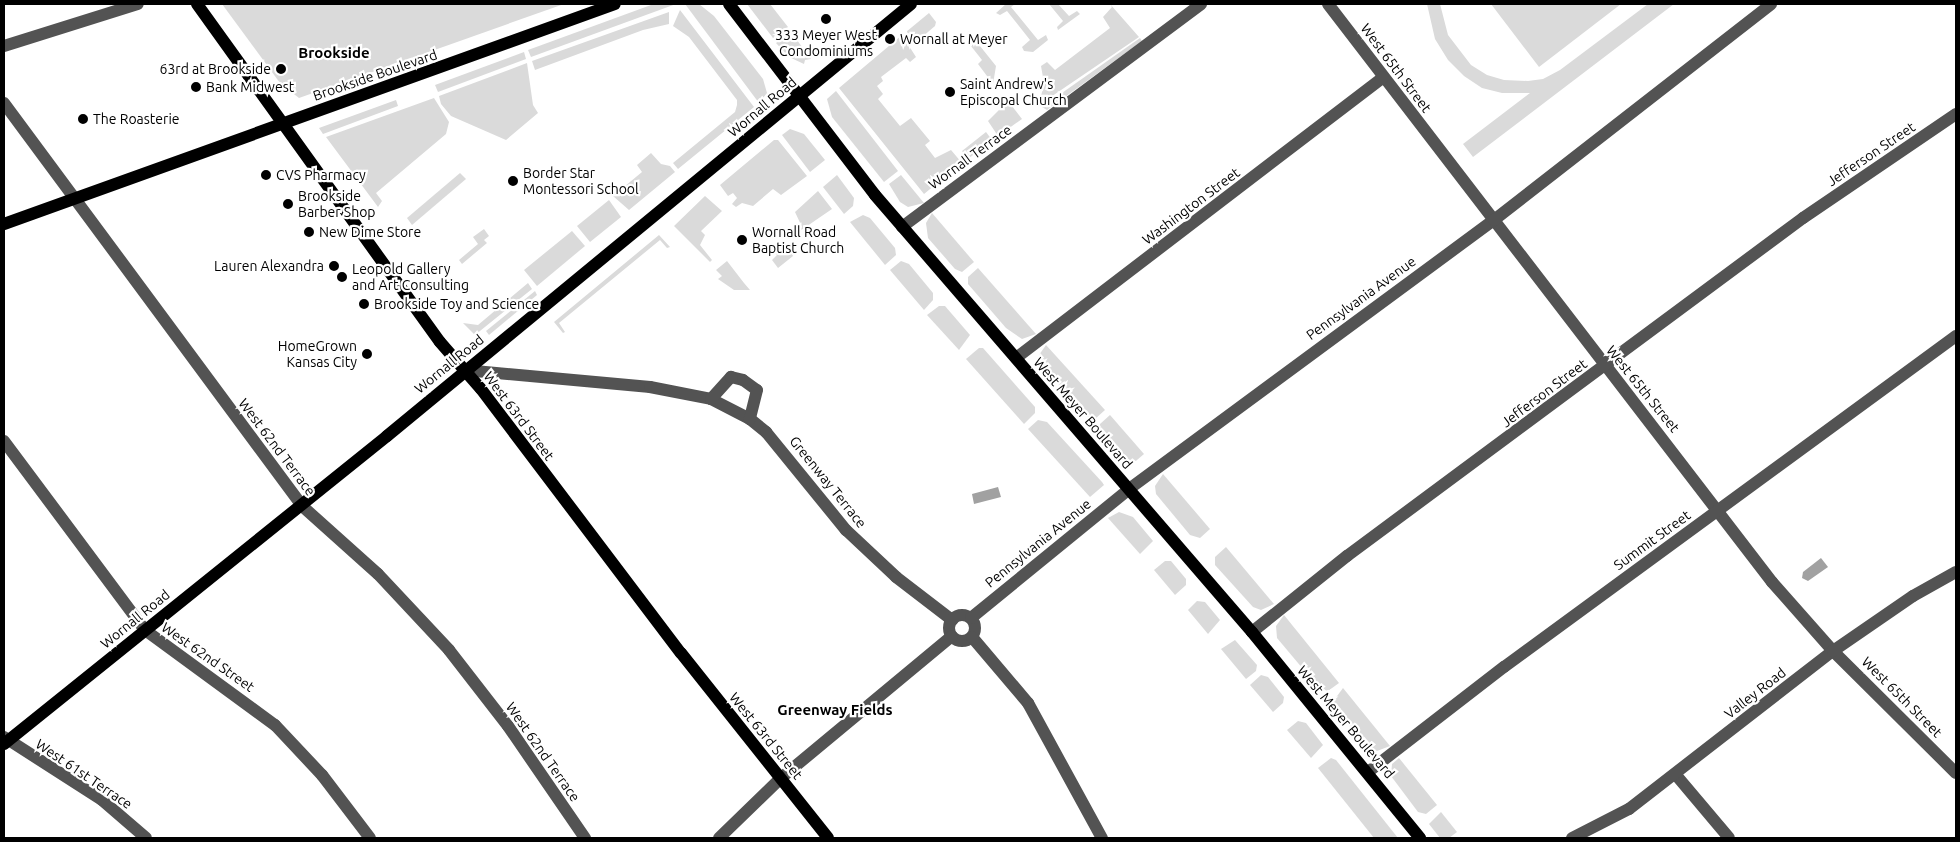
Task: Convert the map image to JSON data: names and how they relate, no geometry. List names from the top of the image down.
{
  "streets": {
    "main road": [
      "Brookside Boulevard",
      "Wornall Road",
      "West Meyer Boulevard",
      "West 63rd Street"
    ],
    "street": [
      "West 65th Street",
      "Jefferson Street",
      "Wornall Terrace",
      "Washington Street",
      "Pennsylvania Avenue",
      "West 62nd Terrace",
      "Greenway Terrace",
      "Summit Street",
      "West 62nd Street",
      "Valley Road",
      "West 61st Terrace"
    ]
  },
  "crossings": [
    ["West 65th Street", "Jefferson Street"],
    ["West 65th Street", "Washington Street"],
    ["West 65th Street", "Pennsylvania Avenue"],
    ["West 65th Street", "Summit Street"],
    ["West 65th Street", "Valley Road"],
    ["Brookside Boulevard", "West 63rd Street"],
    ["Brookside Boulevard", "West 62nd Terrace"],
    ["Wornall Road", "West Meyer Boulevard"],
    ["Wornall Road", "West 63rd Street"],
    ["Wornall Road", "West 62nd Terrace"],
    ["Wornall Road", "Greenway Terrace"],
    ["Wornall Road", "West 62nd Street"],
    ["Wornall Road", "West 61st Terrace"],
    ["Jefferson Street", "West Meyer Boulevard"],
    ["Wornall Terrace", "West Meyer Boulevard"],
    ["Washington Street", "West Meyer Boulevard"],
    ["Pennsylvania Avenue", "West Meyer Boulevard"],
    ["Pennsylvania Avenue", "Greenway Terrace"],
    ["West Meyer Boulevard", "Summit Street"],
    ["West 63rd Street", "Greenway Terrace"]
  ],
  "districts": ["Brookside", "Greenway Fields"],
  "places": [
    "333 Meyer West Condominiums",
    "Wornall at Meyer",
    "63rd at Brookside",
    "Bank Midwest",
    "Saint Andrew's Episcopal Church",
    "The Roasterie",
    "CVS Pharmacy",
    "Border Star Montessori School",
    "Brookside Barber Shop",
    "New Dime Store",
    "Wornall Road Baptist Church",
    "Lauren Alexandra",
    "Leopold Gallery and Art Consulting",
    "Brookside Toy and Science",
    "HomeGrown Kansas City"
  ]
}
